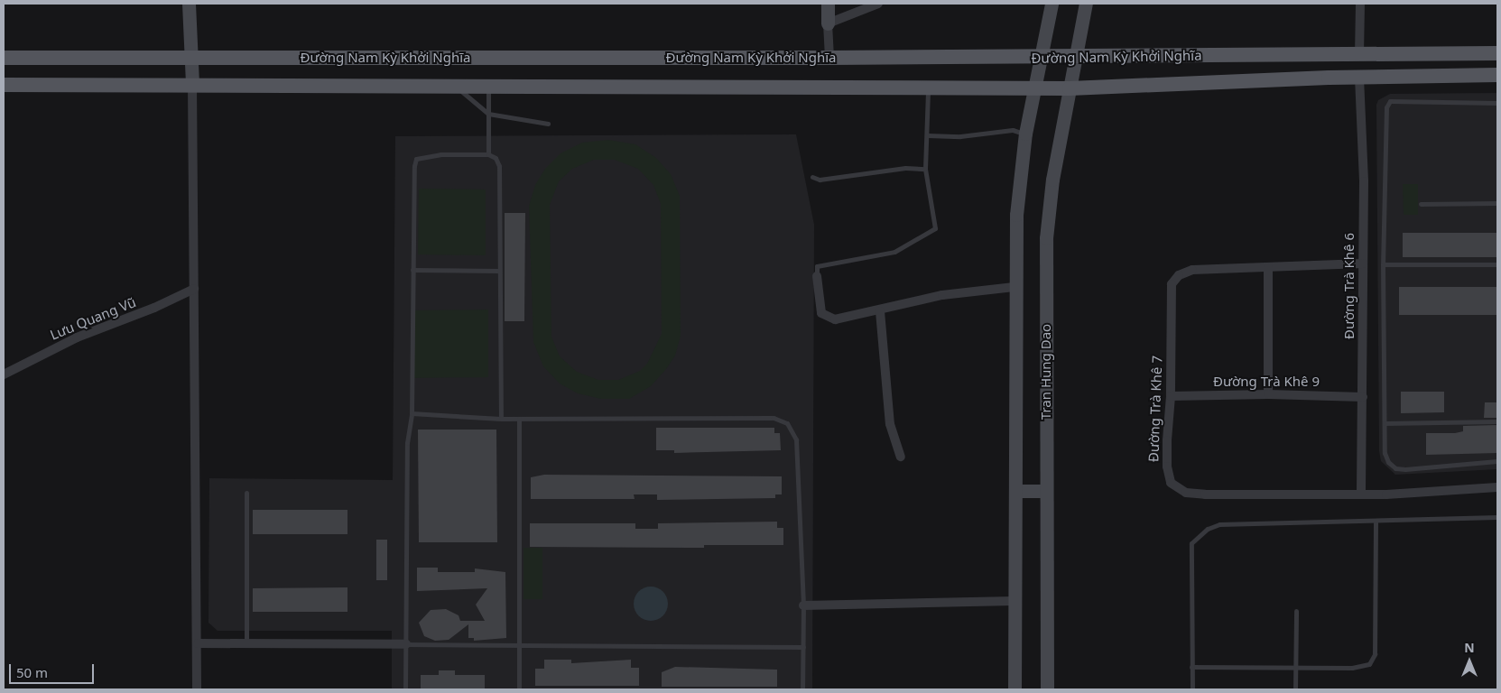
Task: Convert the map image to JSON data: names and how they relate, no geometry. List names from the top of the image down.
{
  "streets": {
    "main road": ["Đường Nam Kỳ Khởi Nghĩa", "Tran Hung Dao"],
    "street": [
      "Đường Trà Khê 6",
      "Lưu Quang Vũ",
      "Đường Trà Khê 9",
      "Đường Trà Khê 7"
    ]
  },
  "crossings": [
    ["Đường Nam Kỳ Khởi Nghĩa", "Đường Trà Khê 6"],
    ["Đường Nam Kỳ Khởi Nghĩa", "Tran Hung Dao"],
    ["Đường Trà Khê 6", "Đường Trà Khê 9"],
    ["Đường Trà Khê 6", "Đường Trà Khê 7"],
    ["Đường Trà Khê 9", "Đường Trà Khê 7"]
  ],
  "scale_bar": "50 m",
  "north": "top"
}
